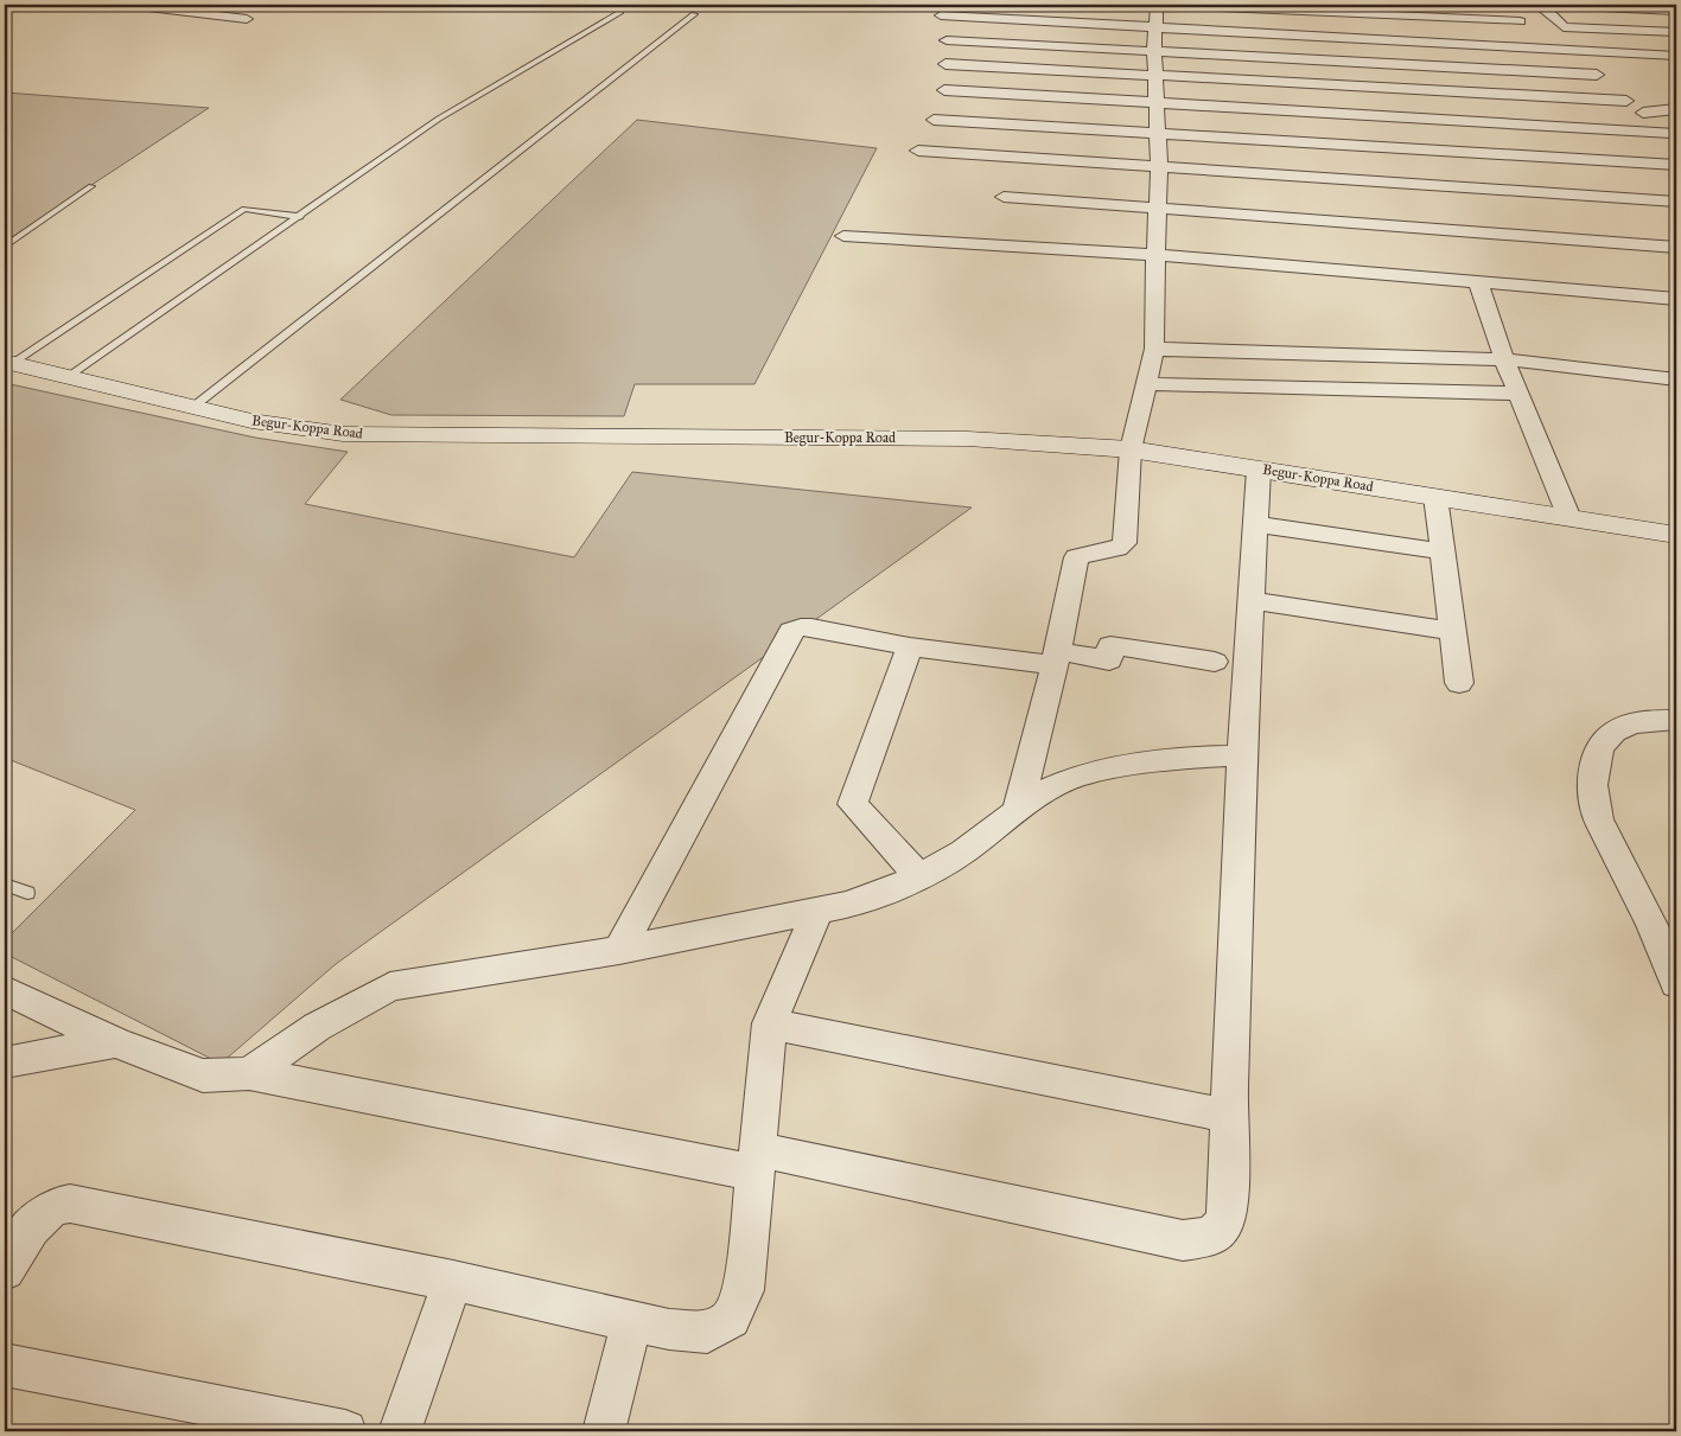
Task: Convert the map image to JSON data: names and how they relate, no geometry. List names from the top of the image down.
{
  "streets": {
    "main road": ["Begur-Koppa Road"]
  }
}
